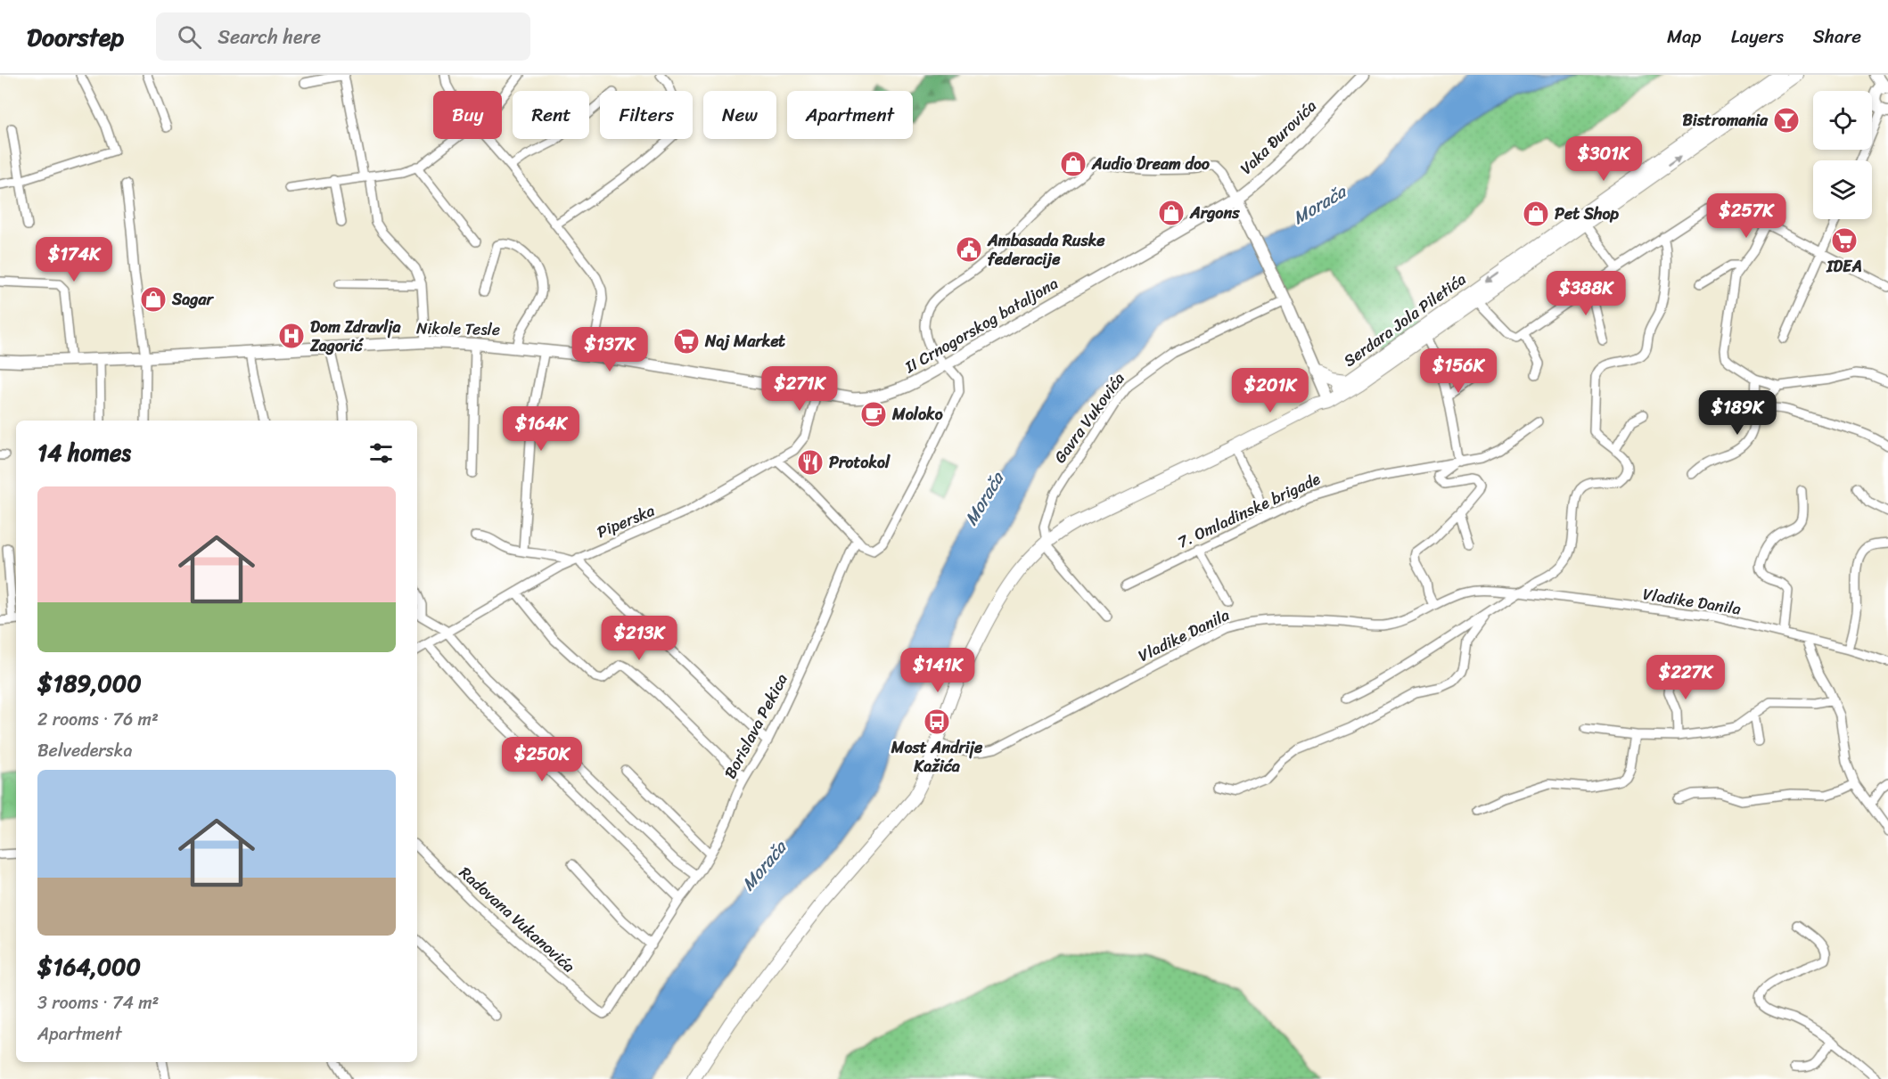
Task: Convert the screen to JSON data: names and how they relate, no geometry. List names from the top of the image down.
{
  "streets": {
    "main road": ["Serdara Jola Piletića"],
    "street": [
      "Vaka Đurovića",
      "II Crnogorskog bataljona",
      "Nikole Tesle",
      "Gavra Vukovića",
      "7. Omladinske brigade",
      "Piperska",
      "Vladike Danila",
      "Borislava Pekica",
      "Radovana Vukanovića"
    ]
  },
  "crossings": [
    ["Vaka Đurovića", "II Crnogorskog bataljona"],
    ["Serdara Jola Piletića", "Gavra Vukovića"],
    ["Serdara Jola Piletića", "Vladike Danila"],
    ["II Crnogorskog bataljona", "Nikole Tesle"],
    ["II Crnogorskog bataljona", "Piperska"],
    ["Nikole Tesle", "Piperska"],
    ["Borislava Pekica", "Radovana Vukanovića"]
  ],
  "water": ["Morača"],
  "places": {
    "bar": ["Bistromania"],
    "shop": [
      "Audio Dream doo",
      "Argons",
      "Pet Shop",
      "Sagar"
    ],
    "supermarket": ["IDEA", "Naj Market"],
    "public building": ["Ambasada Ruske federacije"],
    "hospital": ["Dom Zdravlja Zagorić"],
    "cafe": ["Moloko"],
    "restaurant": ["Protokol"],
    "bus stop": ["Most Andrije Kažića"]
  },
  "page": {
    "header": "Doorstep",
    "search": "Search here",
    "nav": ["Map", "Layers", "Share"],
    "chip": [
      "Buy",
      "Rent",
      "Filters",
      "New",
      "Apartment"
    ],
    "price": [
      "$301K",
      "$257K",
      "$174K",
      "$388K",
      "$137K",
      "$156K",
      "$271K",
      "$201K",
      "$189K",
      "$164K",
      "$213K",
      "$141K",
      "$227K",
      "$250K"
    ],
    "heading": "14 homes",
    "list": [
      {
        "name": "$189,000",
        "note": "2 rooms · 76 m² · Belvederska"
      },
      {
        "name": "$164,000",
        "note": "3 rooms · 74 m² · Apartment"
      }
    ]
  }
}
